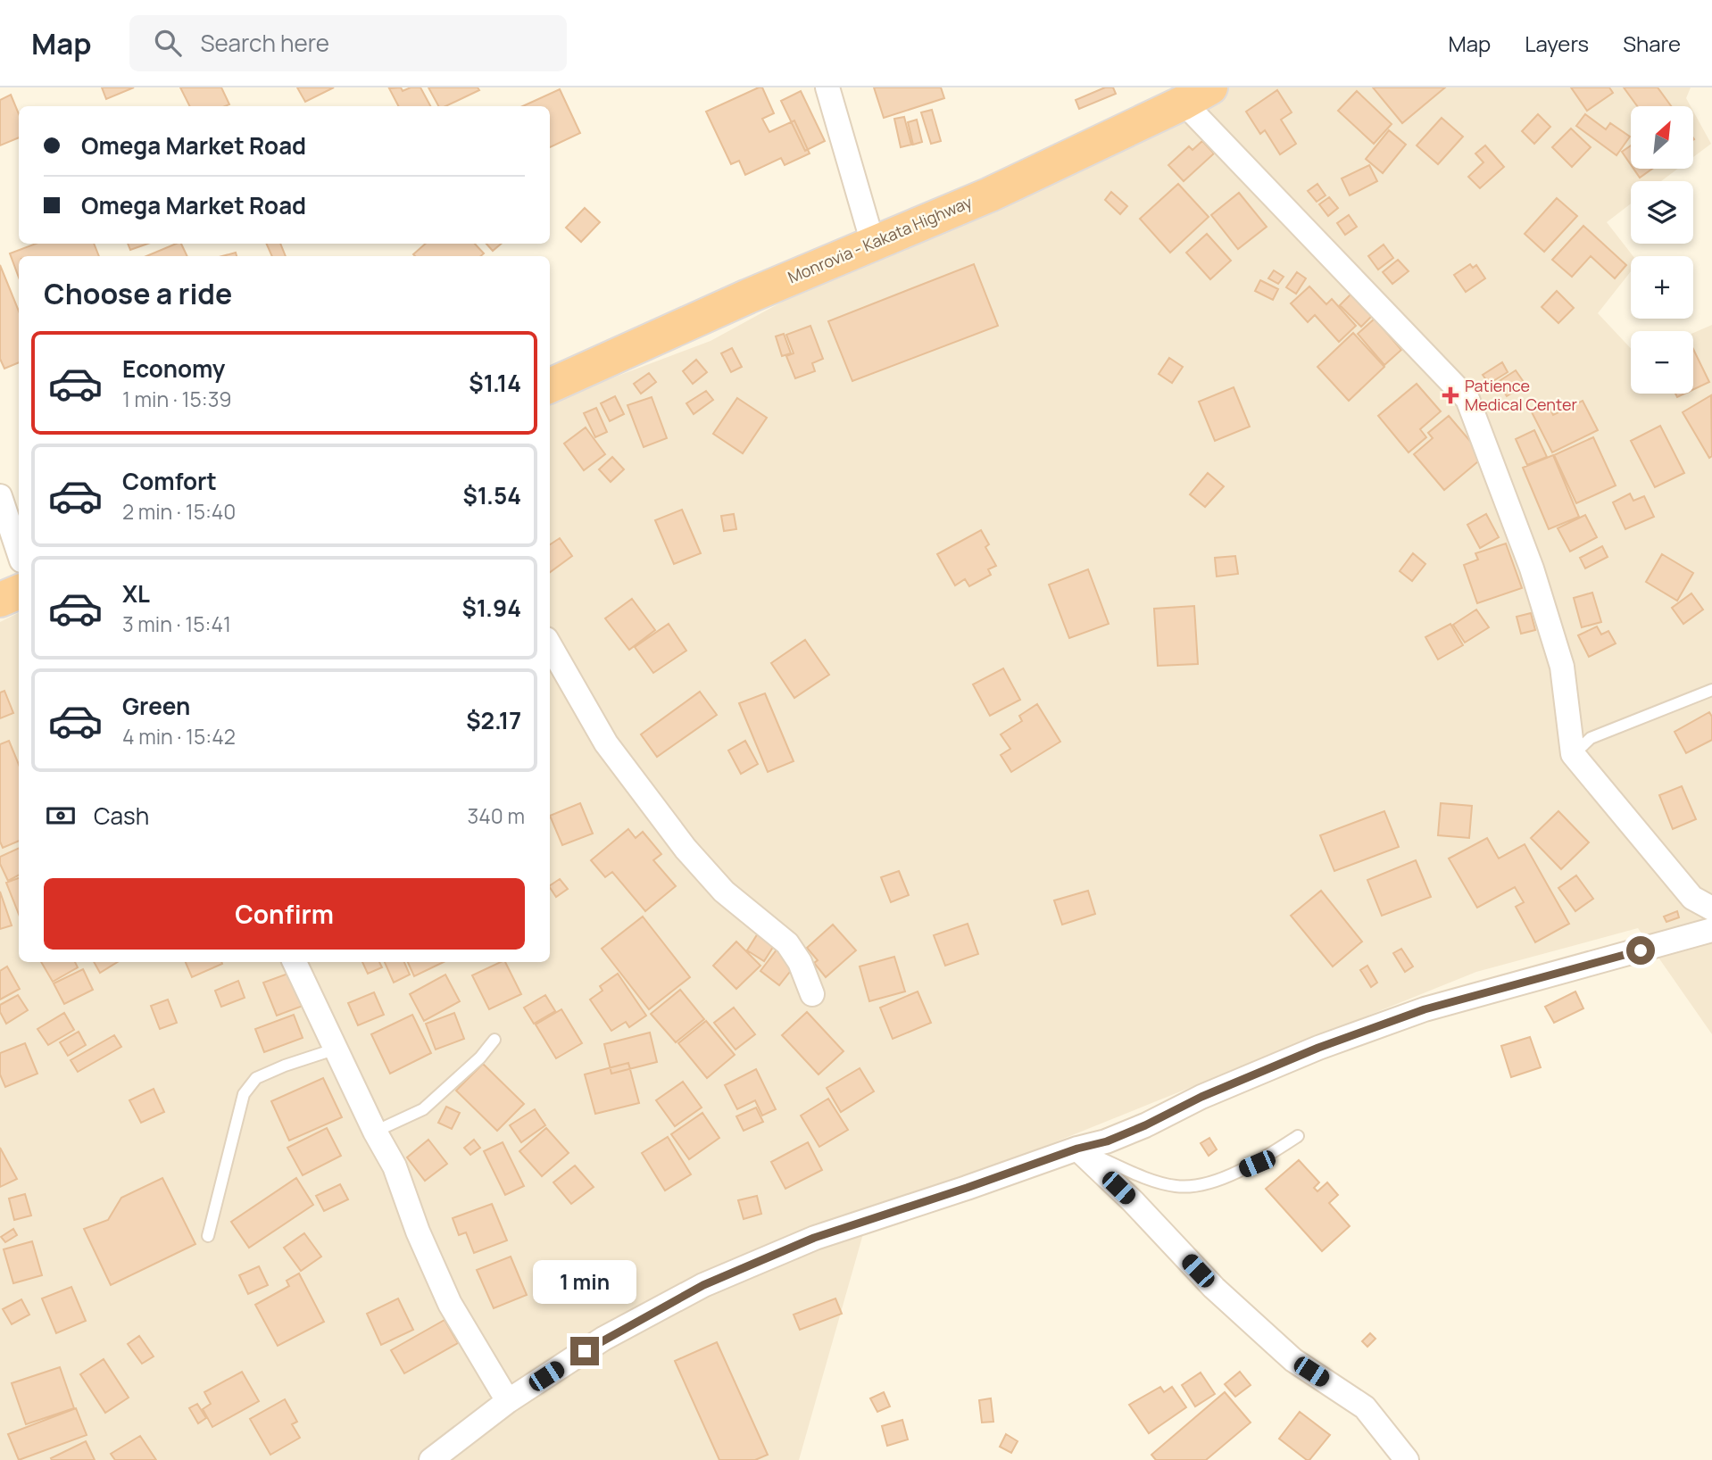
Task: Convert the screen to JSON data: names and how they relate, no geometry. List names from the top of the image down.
{
  "streets": {
    "highway": ["Monrovia - Kakata Highway"]
  },
  "places": {
    "health": ["Patience Medical Center"]
  },
  "north": "top right",
  "page": {
    "header": "Map",
    "search": "Search here",
    "nav": ["Map", "Layers", "Share"],
    "map_buttons": ["+", "−"],
    "banner": ["Omega Market Road", "Omega Market Road"],
    "heading": "Choose a ride",
    "list": [
      {
        "name": "Economy",
        "note": "1 min · 15:39",
        "value": "$1.14"
      },
      {
        "name": "Comfort",
        "note": "2 min · 15:40",
        "value": "$1.54"
      },
      {
        "name": "XL",
        "note": "3 min · 15:41",
        "value": "$1.94"
      },
      {
        "name": "Green",
        "note": "4 min · 15:42",
        "value": "$2.17"
      }
    ],
    "pay": ["Cash", "340 m"],
    "buttons": "Confirm",
    "bubble": "1 min"
  }
}
